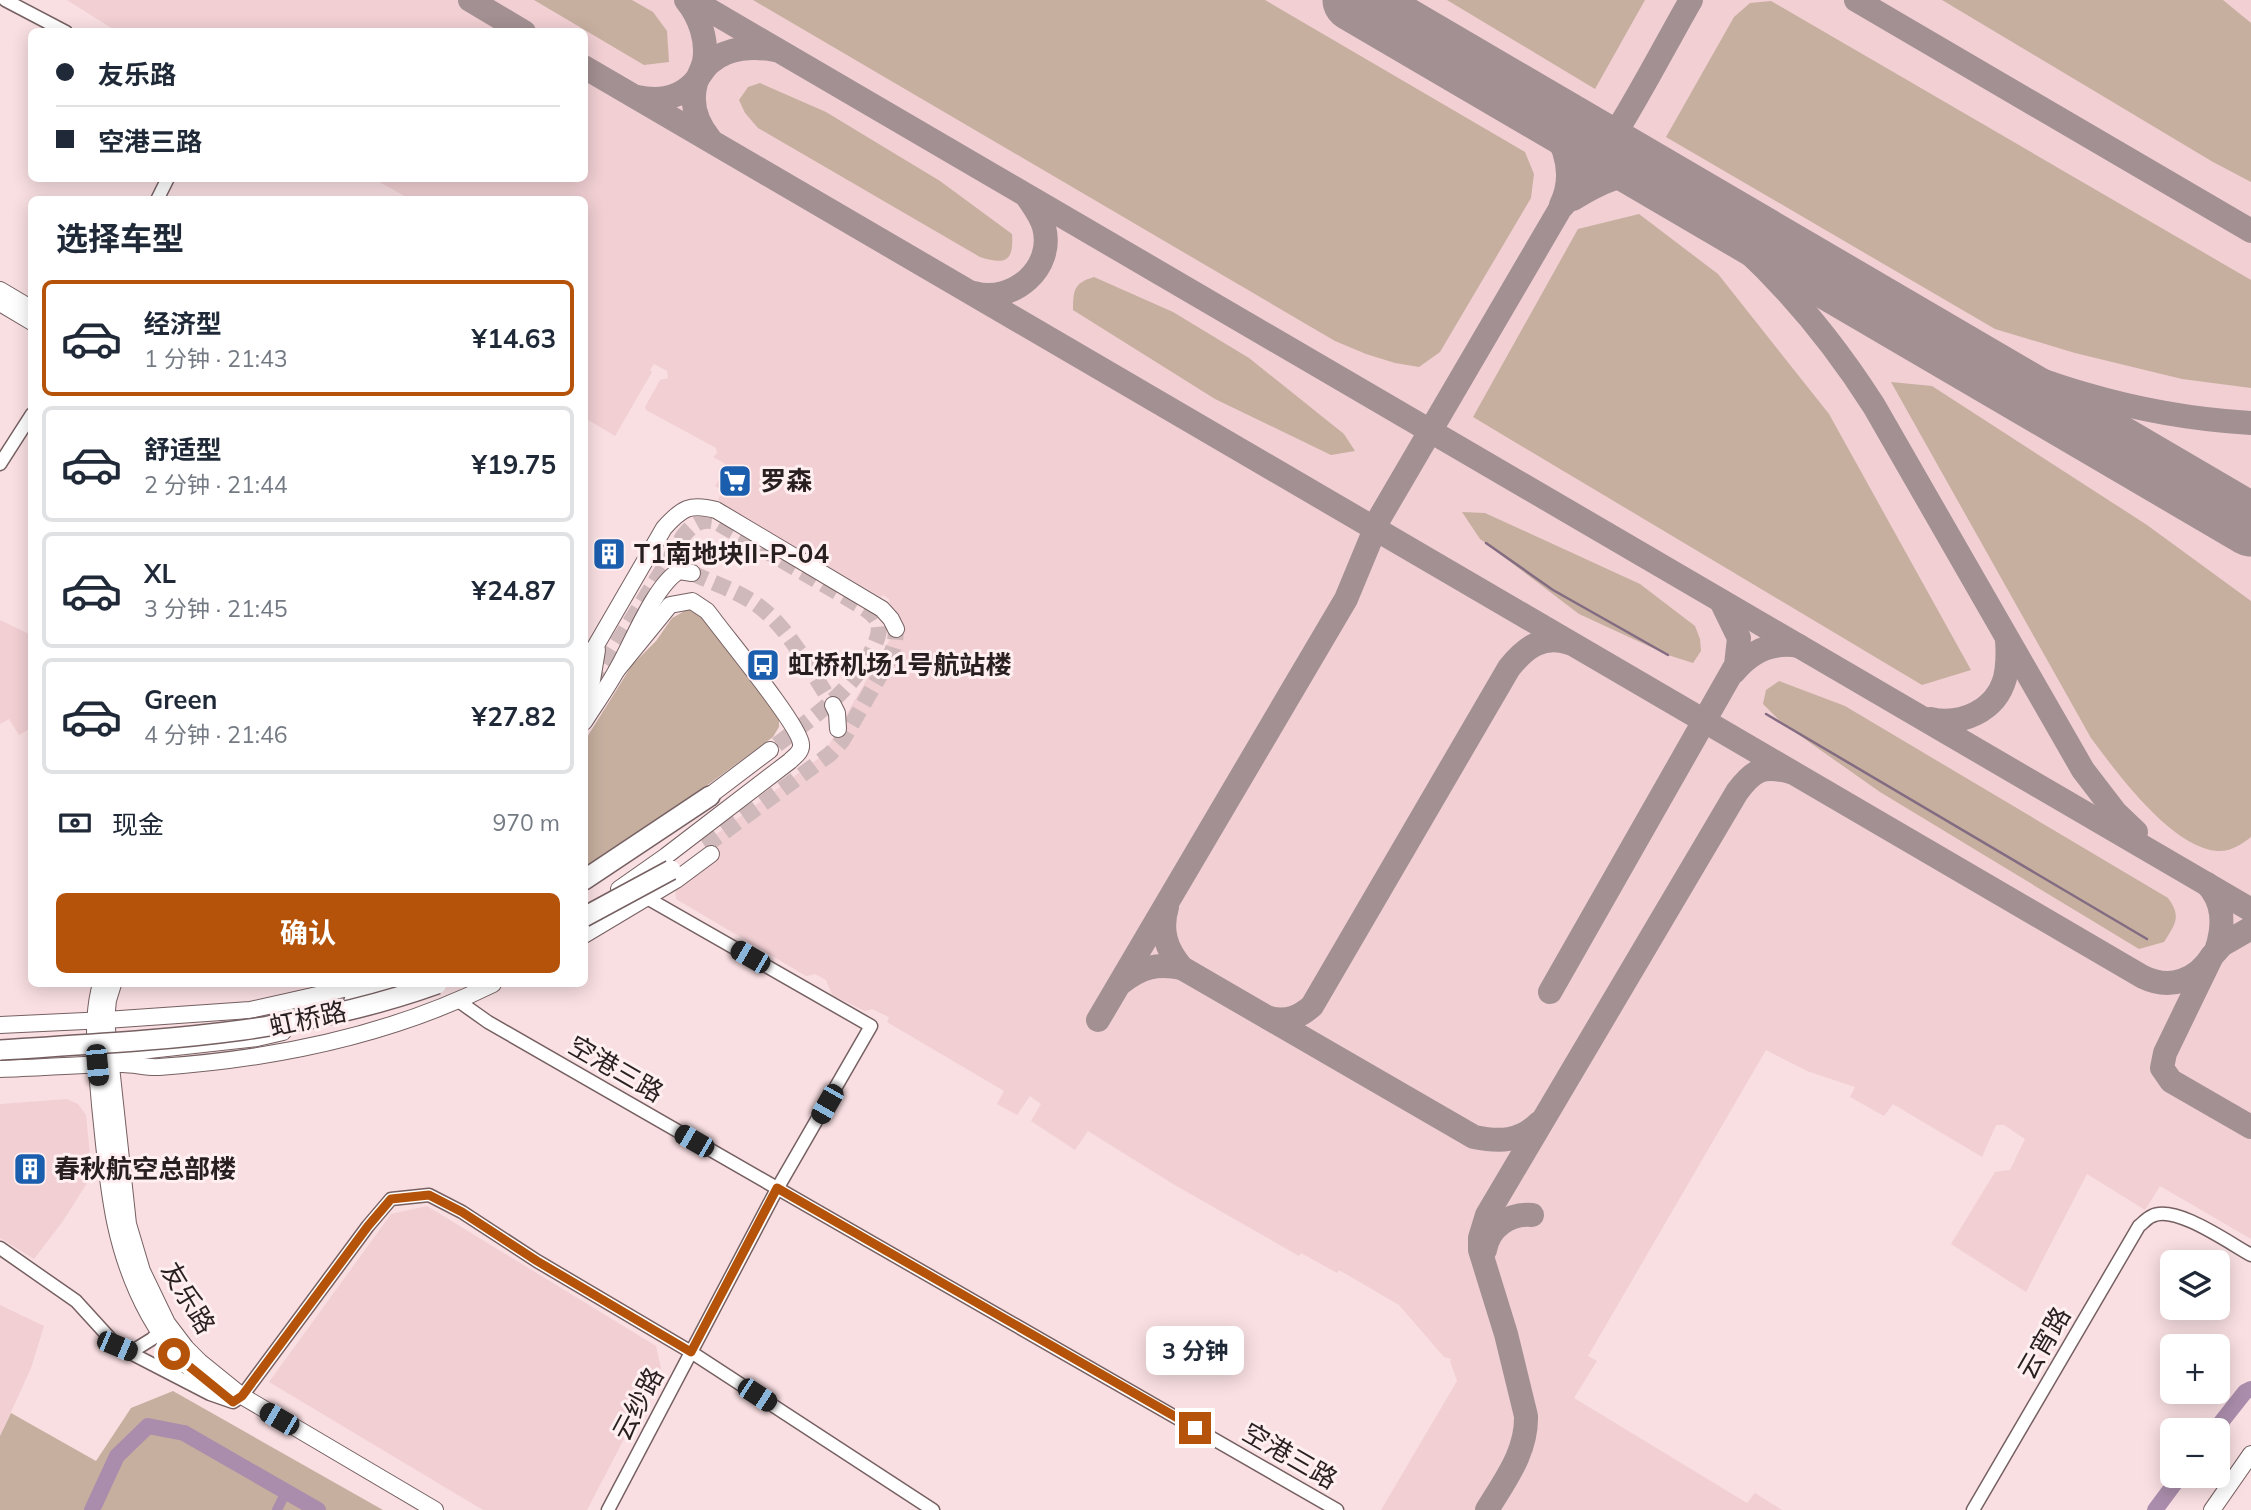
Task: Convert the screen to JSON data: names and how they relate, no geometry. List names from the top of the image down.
{
  "streets": {
    "main road": ["虹桥路", "友乐路"],
    "street": ["空港三路", "云宵路", "云纱路"]
  },
  "crossings": [
    ["虹桥路", "空港三路"],
    ["虹桥路", "友乐路"],
    ["空港三路", "云纱路"]
  ],
  "places": {
    "supermarket": ["罗森"],
    "building": ["T1南地块II-P-04", "春秋航空总部楼"],
    "bus stop": ["虹桥机场1号航站楼"]
  },
  "page": {
    "banner": ["友乐路", "空港三路"],
    "heading": "选择车型",
    "list": [
      {
        "name": "经济型",
        "note": "1 分钟 · 21:43",
        "value": "¥14.63"
      },
      {
        "name": "舒适型",
        "note": "2 分钟 · 21:44",
        "value": "¥19.75"
      },
      {
        "name": "XL",
        "note": "3 分钟 · 21:45",
        "value": "¥24.87"
      },
      {
        "name": "Green",
        "note": "4 分钟 · 21:46",
        "value": "¥27.82"
      }
    ],
    "pay": ["现金", "970 m"],
    "buttons": "确认",
    "map_buttons": ["+", "−"],
    "bubble": "3 分钟"
  }
}
